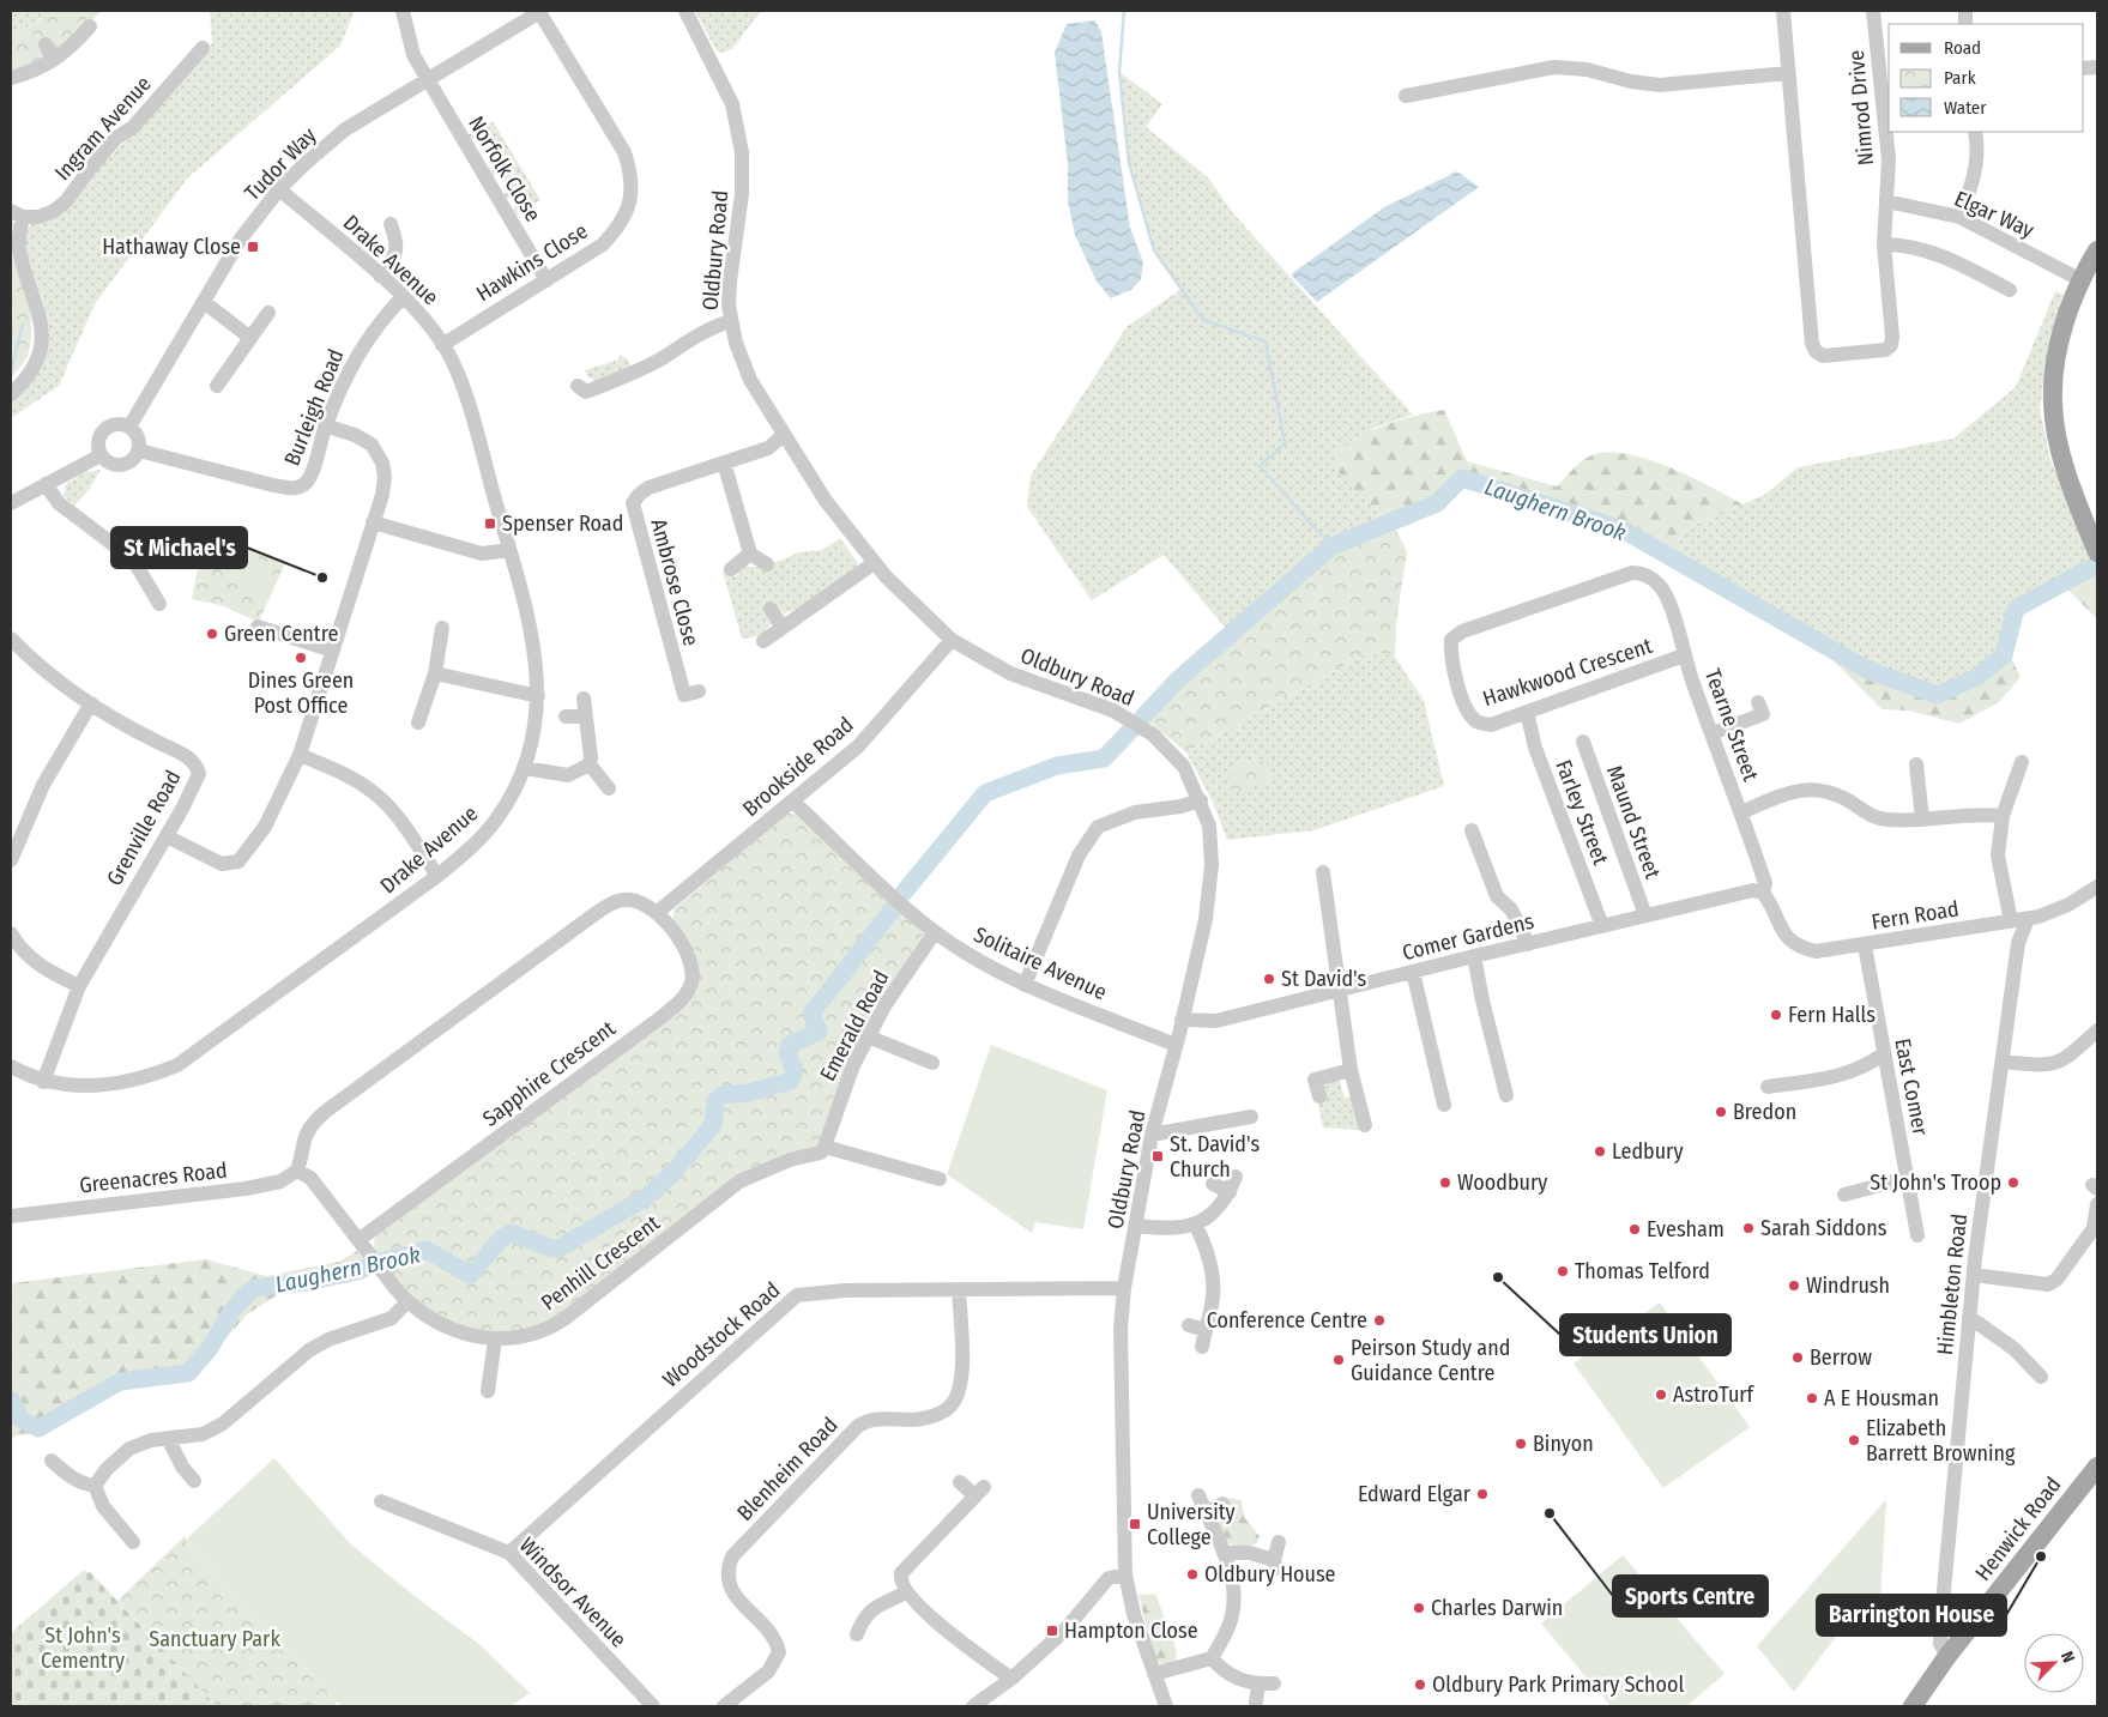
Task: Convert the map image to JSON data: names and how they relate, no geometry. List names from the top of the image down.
{
  "streets": {
    "main road": ["Henwick Road"],
    "street": [
      "Nimrod Drive",
      "Ingram Avenue",
      "Tudor Way",
      "Norfolk Close",
      "Elgar Way",
      "Oldbury Road",
      "Drake Avenue",
      "Hawkins Close",
      "Burleigh Road",
      "Ambrose Close",
      "Hawkwood Crescent",
      "Tearne Street",
      "Brookside Road",
      "Farley Street",
      "Maund Street",
      "Grenville Road",
      "Fern Road",
      "Comer Gardens",
      "Solitaire Avenue",
      "Emerald Road",
      "Sapphire Crescent",
      "East Comer",
      "Greenacres Road",
      "Penhill Crescent",
      "Himbleton Road",
      "Woodstock Road",
      "Blenheim Road",
      "Windsor Avenue"
    ]
  },
  "crossings": [
    ["Nimrod Drive", "Elgar Way"],
    ["Tudor Way", "Norfolk Close"],
    ["Tudor Way", "Drake Avenue"],
    ["Tudor Way", "Hawkins Close"],
    ["Tudor Way", "Burleigh Road"],
    ["Norfolk Close", "Hawkins Close"],
    ["Oldbury Road", "Ambrose Close"],
    ["Oldbury Road", "Brookside Road"],
    ["Oldbury Road", "Comer Gardens"],
    ["Oldbury Road", "Solitaire Avenue"],
    ["Oldbury Road", "Woodstock Road"],
    ["Drake Avenue", "Hawkins Close"],
    ["Drake Avenue", "Burleigh Road"],
    ["Drake Avenue", "Grenville Road"],
    ["Hawkwood Crescent", "Tearne Street"],
    ["Hawkwood Crescent", "Farley Street"],
    ["Tearne Street", "Fern Road"],
    ["Tearne Street", "Comer Gardens"],
    ["Brookside Road", "Solitaire Avenue"],
    ["Brookside Road", "Sapphire Crescent"],
    ["Farley Street", "Comer Gardens"],
    ["Maund Street", "Comer Gardens"],
    ["Fern Road", "Comer Gardens"],
    ["Fern Road", "East Comer"],
    ["Fern Road", "Himbleton Road"],
    ["Solitaire Avenue", "Emerald Road"],
    ["Emerald Road", "Penhill Crescent"],
    ["Sapphire Crescent", "Penhill Crescent"],
    ["Greenacres Road", "Penhill Crescent"],
    ["Himbleton Road", "Henwick Road"],
    ["Woodstock Road", "Blenheim Road"],
    ["Woodstock Road", "Windsor Avenue"]
  ],
  "water": ["Laughern Brook"],
  "parks": ["St John's Cementry", "Sanctuary Park"],
  "places": {
    "transit": [
      "Hathaway Close",
      "Spenser Road",
      "St. David's Church",
      "University College",
      "Hampton Close"
    ],
    "other": [
      "St Michael's",
      "Green Centre",
      "Dines Green Post Office",
      "St David's",
      "Fern Halls",
      "Bredon",
      "Ledbury",
      "Woodbury",
      "St John's Troop",
      "Sarah Siddons",
      "Evesham",
      "Thomas Telford",
      "Students Union",
      "Windrush",
      "Conference Centre",
      "Berrow",
      "Peirson Study and Guidance Centre",
      "AstroTurf",
      "A E Housman",
      "Elizabeth Barrett Browning",
      "Binyon",
      "Edward Elgar",
      "Sports Centre",
      "Barrington House",
      "Oldbury House",
      "Charles Darwin",
      "Oldbury Park Primary School"
    ]
  },
  "legend": ["Road", "Park", "Water"],
  "north": "top right"
}
